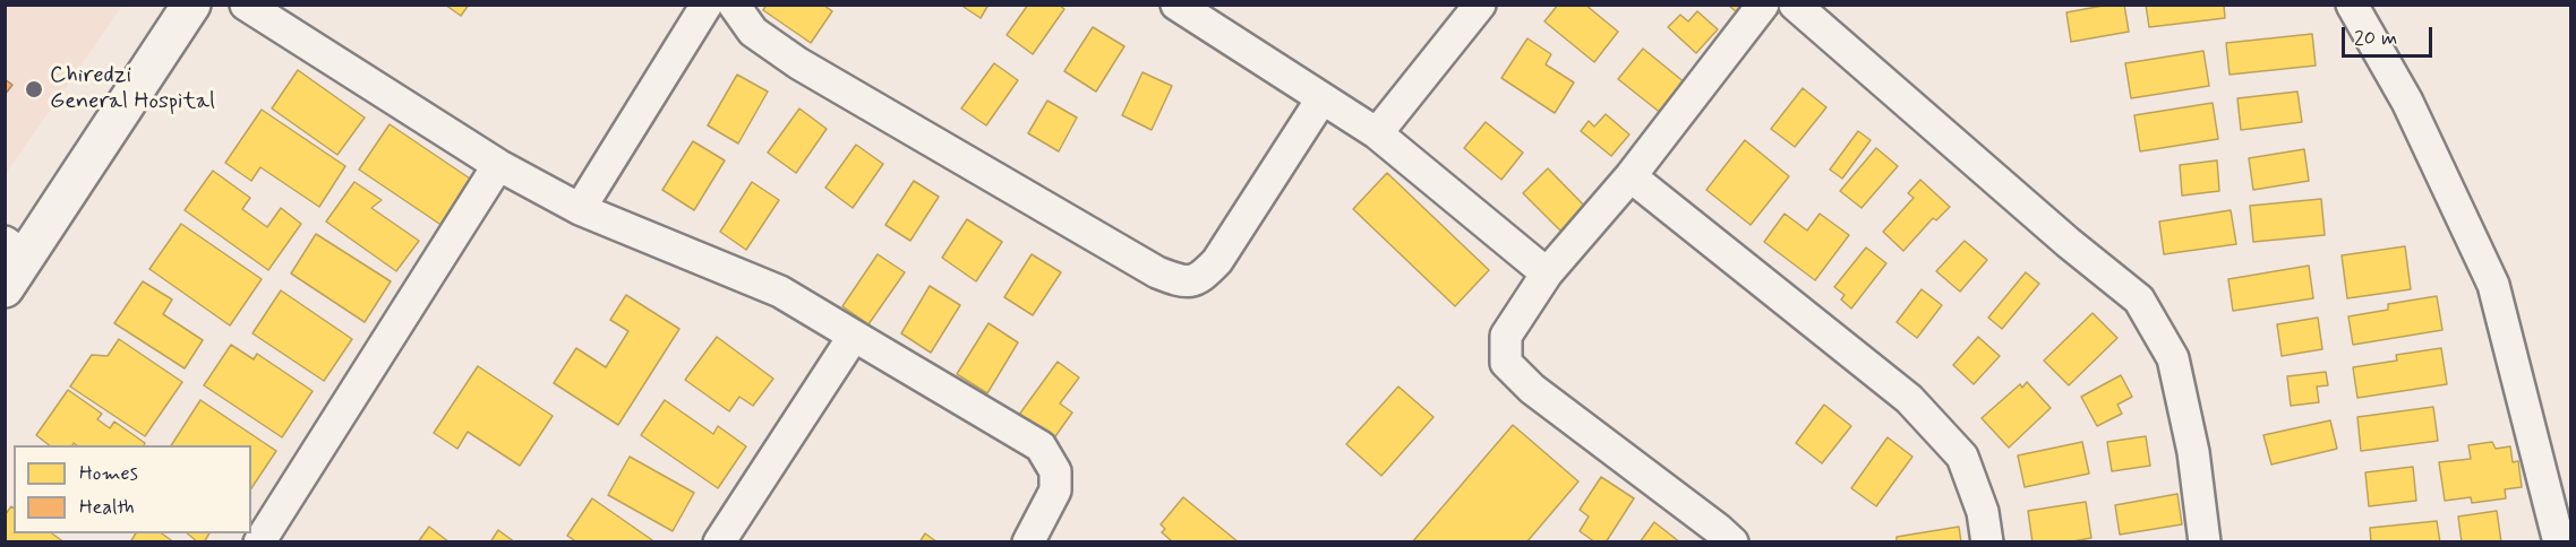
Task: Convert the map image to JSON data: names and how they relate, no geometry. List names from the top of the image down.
{
  "places": ["Chiredzi General Hospital"],
  "legend": ["Homes", "Health"],
  "scale_bar": "20 m"
}
